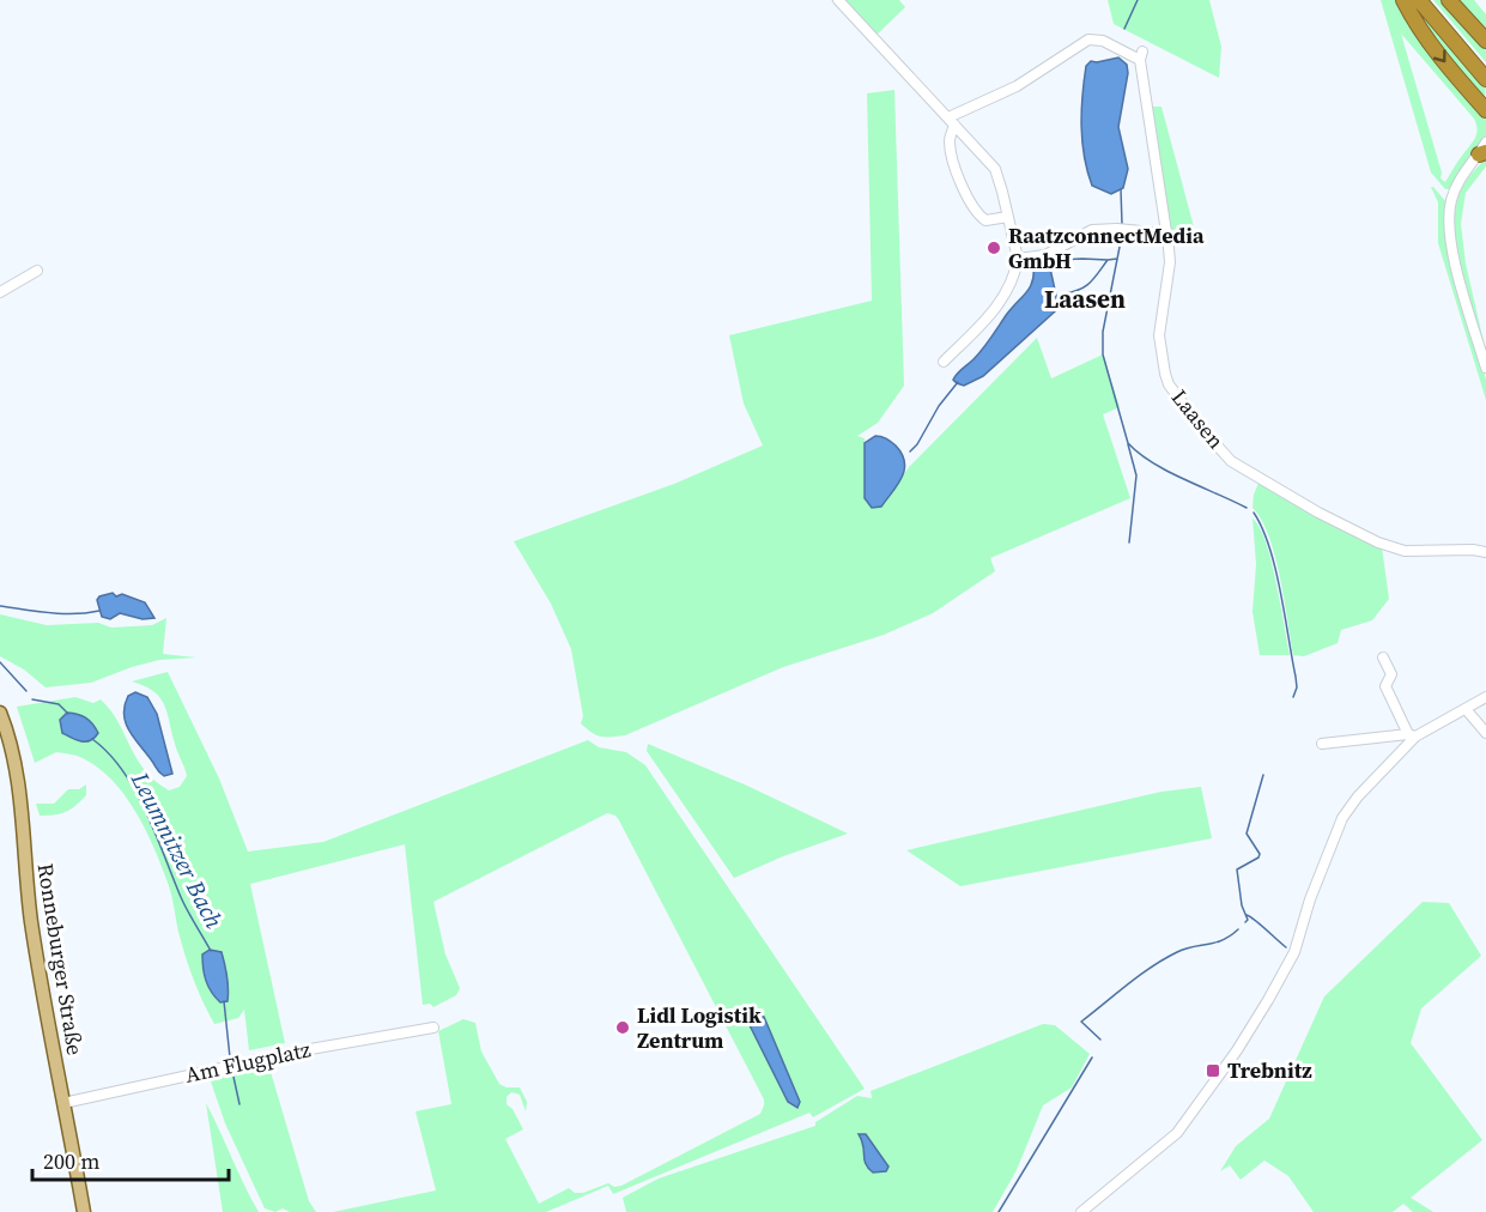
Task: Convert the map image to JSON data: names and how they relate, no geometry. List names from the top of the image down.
{
  "streets": {
    "main road": ["Ronneburger Straße"],
    "street": ["Laasen", "Am Flugplatz"]
  },
  "crossings": [
    ["Ronneburger Straße", "Am Flugplatz"]
  ],
  "districts": ["Laasen"],
  "water": ["Leumnitzer Bach"],
  "places": {
    "other": ["RaatzconnectMedia GmbH", "Lidl Logistik Zentrum"],
    "transit": ["Trebnitz"]
  },
  "scale_bar": "200 m"
}
